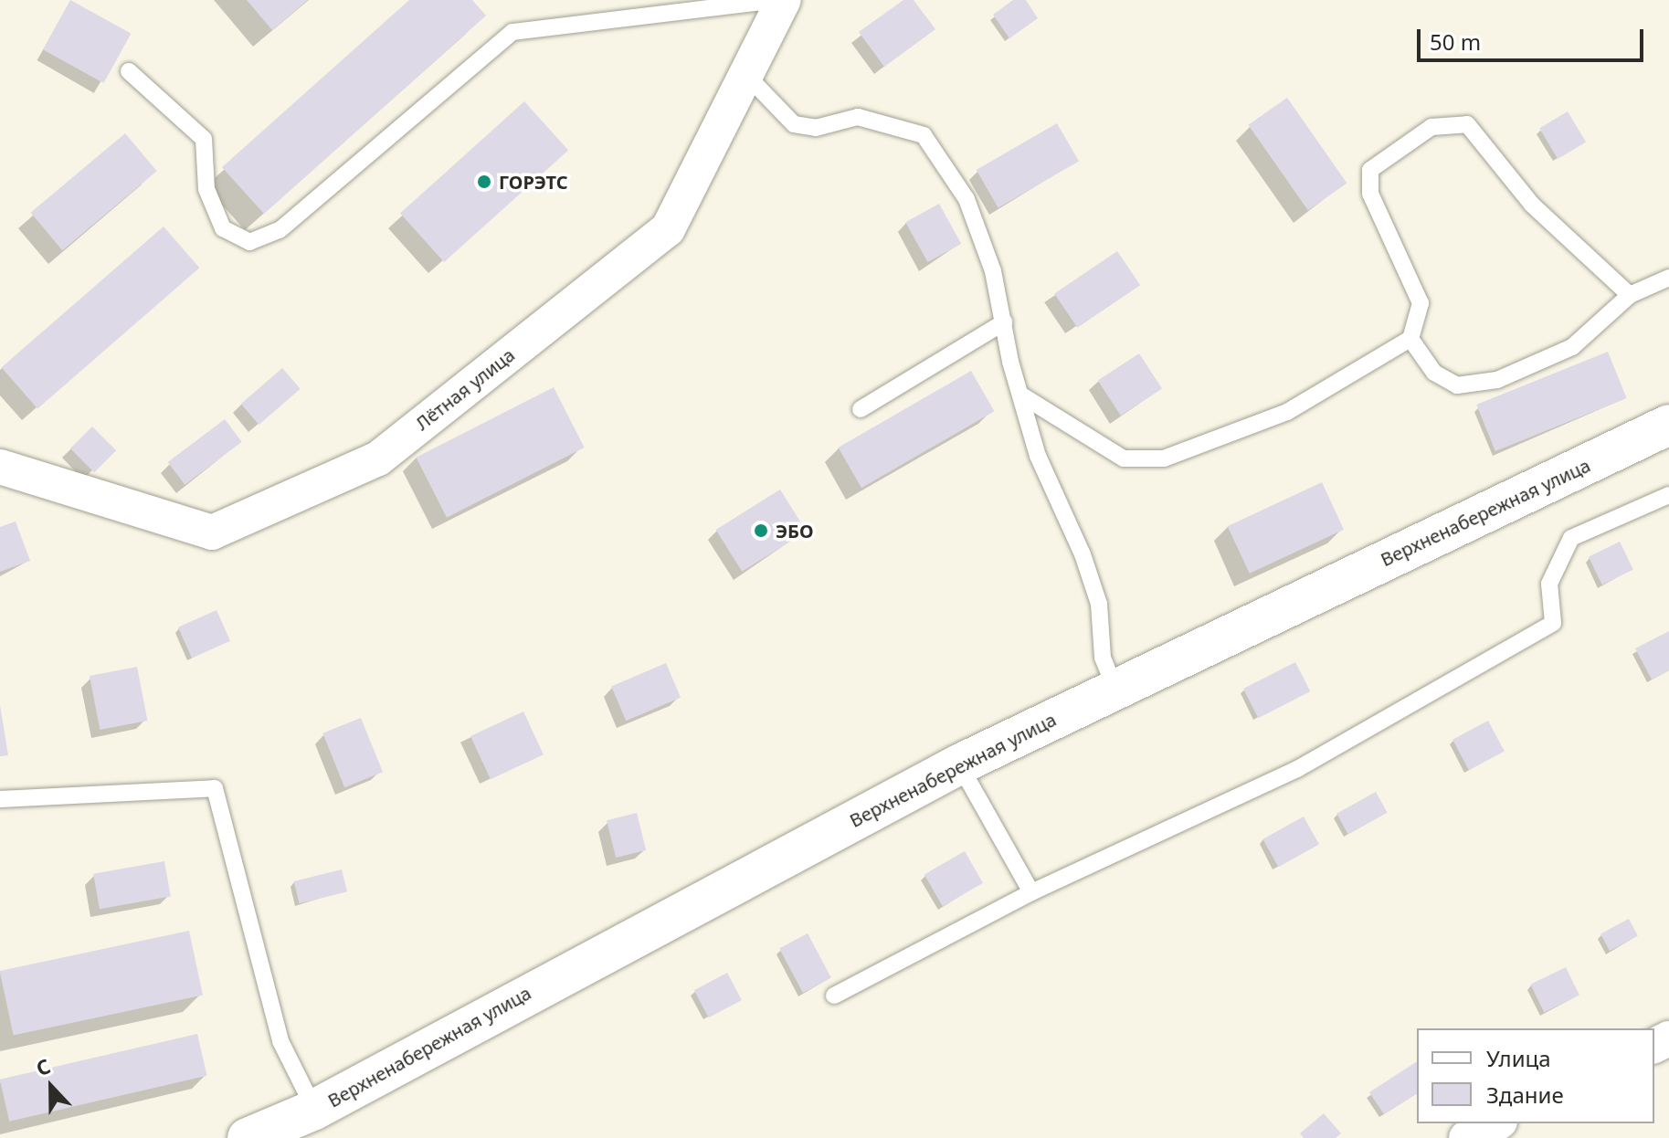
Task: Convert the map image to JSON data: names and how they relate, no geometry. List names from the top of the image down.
{
  "streets": {
    "street": ["Лётная улица", "Верхненабережная улица"]
  },
  "places": ["ГОРЭТС", "ЭБО"],
  "legend": ["Улица", "Здание"],
  "scale_bar": "50 m",
  "north": "top"
}
